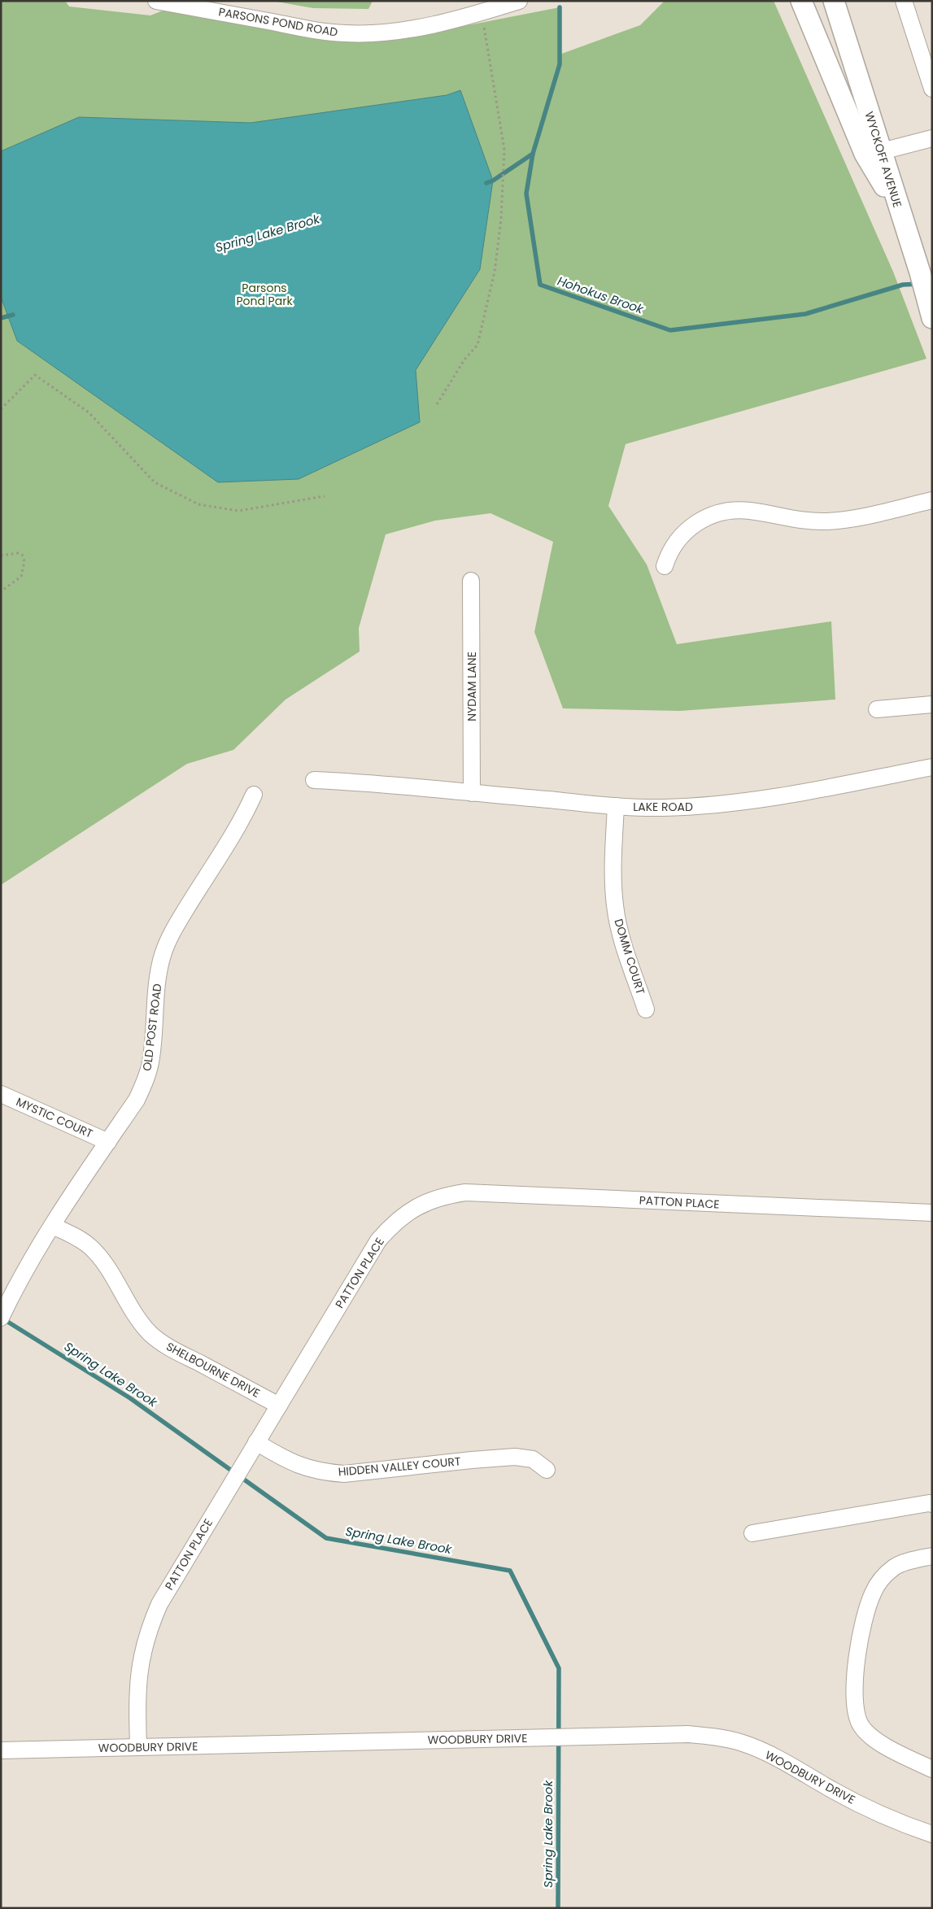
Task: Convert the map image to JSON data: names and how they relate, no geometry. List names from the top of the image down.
{
  "streets": {
    "main road": ["WYCKOFF AVENUE"],
    "street": [
      "PARSONS POND ROAD",
      "NYDAM LANE",
      "LAKE ROAD",
      "DOMM COURT",
      "OLD POST ROAD",
      "MYSTIC COURT",
      "PATTON PLACE",
      "SHELBOURNE DRIVE",
      "HIDDEN VALLEY COURT",
      "WOODBURY DRIVE"
    ]
  },
  "crossings": [
    ["NYDAM LANE", "LAKE ROAD"],
    ["LAKE ROAD", "DOMM COURT"],
    ["OLD POST ROAD", "MYSTIC COURT"],
    ["OLD POST ROAD", "SHELBOURNE DRIVE"],
    ["PATTON PLACE", "SHELBOURNE DRIVE"],
    ["PATTON PLACE", "HIDDEN VALLEY COURT"],
    ["PATTON PLACE", "WOODBURY DRIVE"]
  ],
  "water": ["Spring Lake Brook", "Hohokus Brook"],
  "parks": ["Parsons Pond Park"]
}
